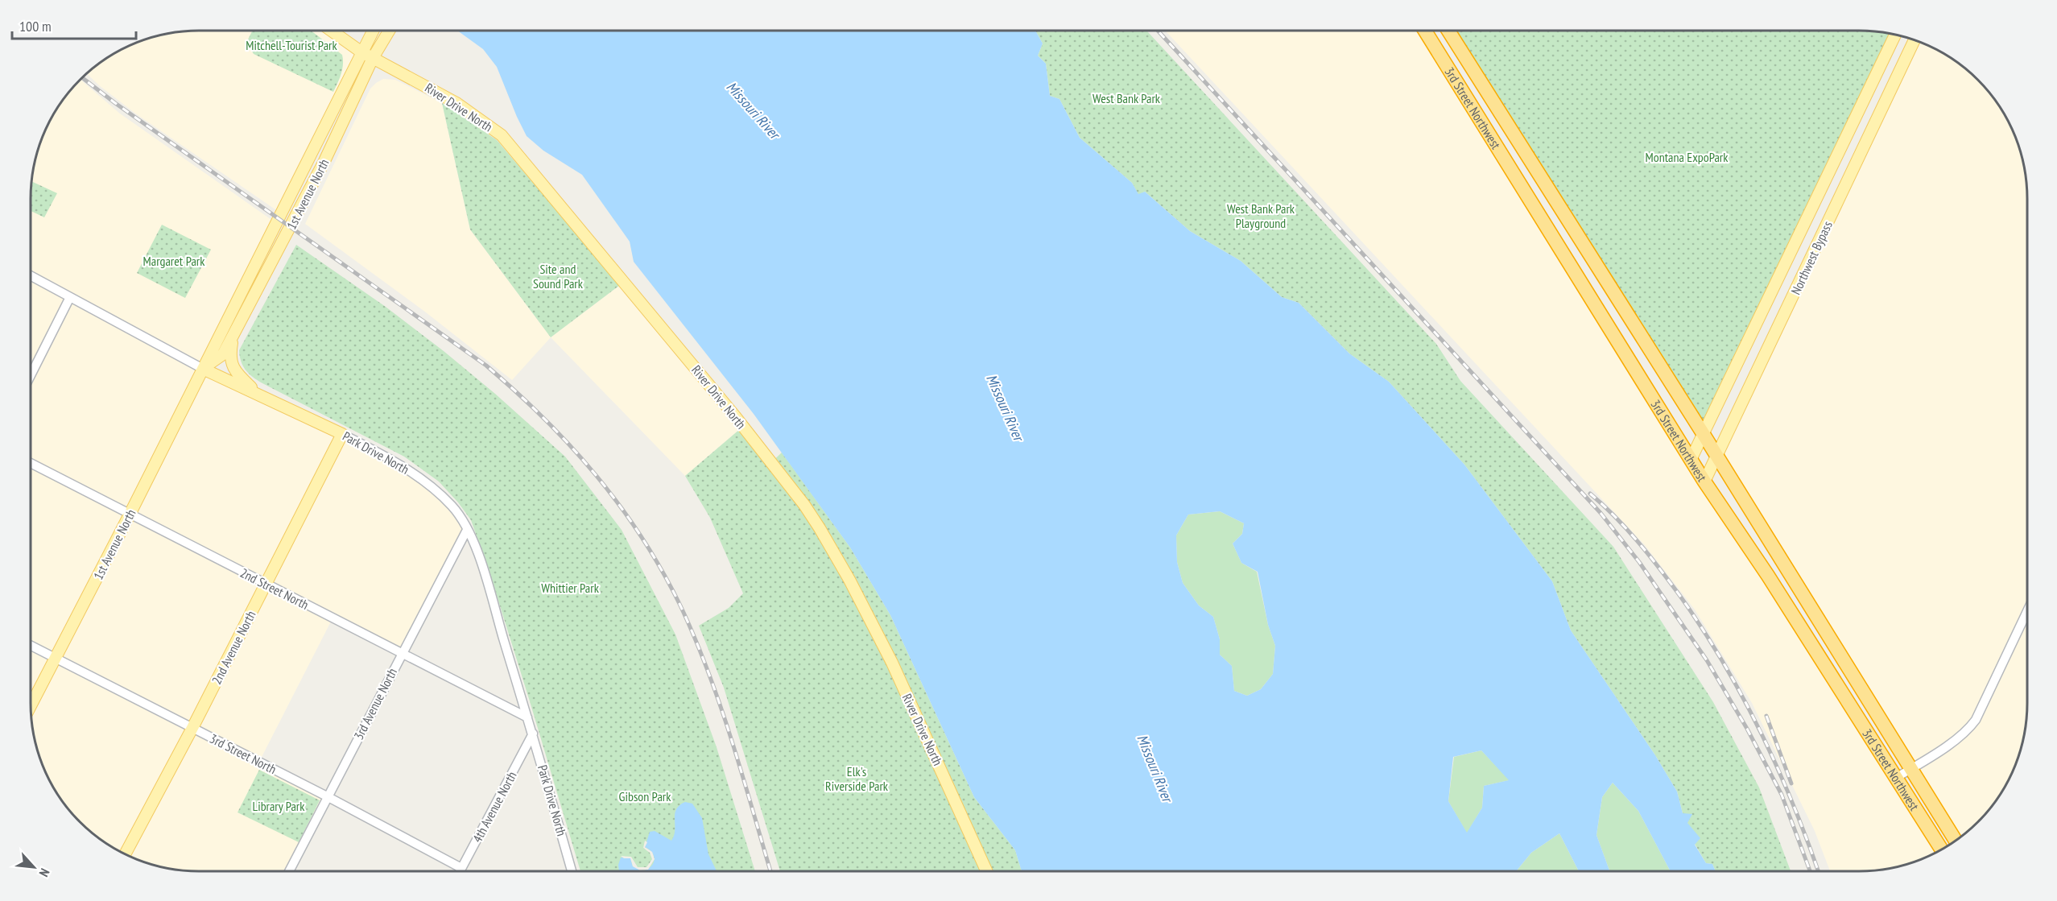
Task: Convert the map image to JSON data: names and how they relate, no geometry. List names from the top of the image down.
{
  "streets": {
    "highway": ["3rd Street Northwest"],
    "main road": [
      "River Drive North",
      "1st Avenue North",
      "Northwest Bypass",
      "Park Drive North",
      "2nd Avenue North"
    ],
    "street": [
      "2nd Street North",
      "3rd Avenue North",
      "3rd Street North",
      "4th Avenue North"
    ]
  },
  "crossings": [
    ["River Drive North", "1st Avenue North"],
    ["3rd Street Northwest", "Northwest Bypass"],
    ["1st Avenue North", "Park Drive North"],
    ["1st Avenue North", "2nd Street North"],
    ["1st Avenue North", "3rd Street North"],
    ["Park Drive North", "2nd Street North"],
    ["Park Drive North", "2nd Avenue North"],
    ["Park Drive North", "3rd Avenue North"],
    ["Park Drive North", "4th Avenue North"],
    ["2nd Street North", "2nd Avenue North"],
    ["2nd Street North", "3rd Avenue North"],
    ["2nd Avenue North", "3rd Street North"],
    ["3rd Avenue North", "3rd Street North"],
    ["3rd Street North", "4th Avenue North"]
  ],
  "water": ["Missouri River"],
  "parks": [
    "Mitchell-Tourist Park",
    "West Bank Park",
    "Montana ExpoPark",
    "West Bank Park Playground",
    "Margaret Park",
    "Site and Sound Park",
    "Whittier Park",
    "Elk's Riverside Park",
    "Gibson Park",
    "Library Park"
  ],
  "scale_bar": "100 m",
  "north": "bottom right"
}
